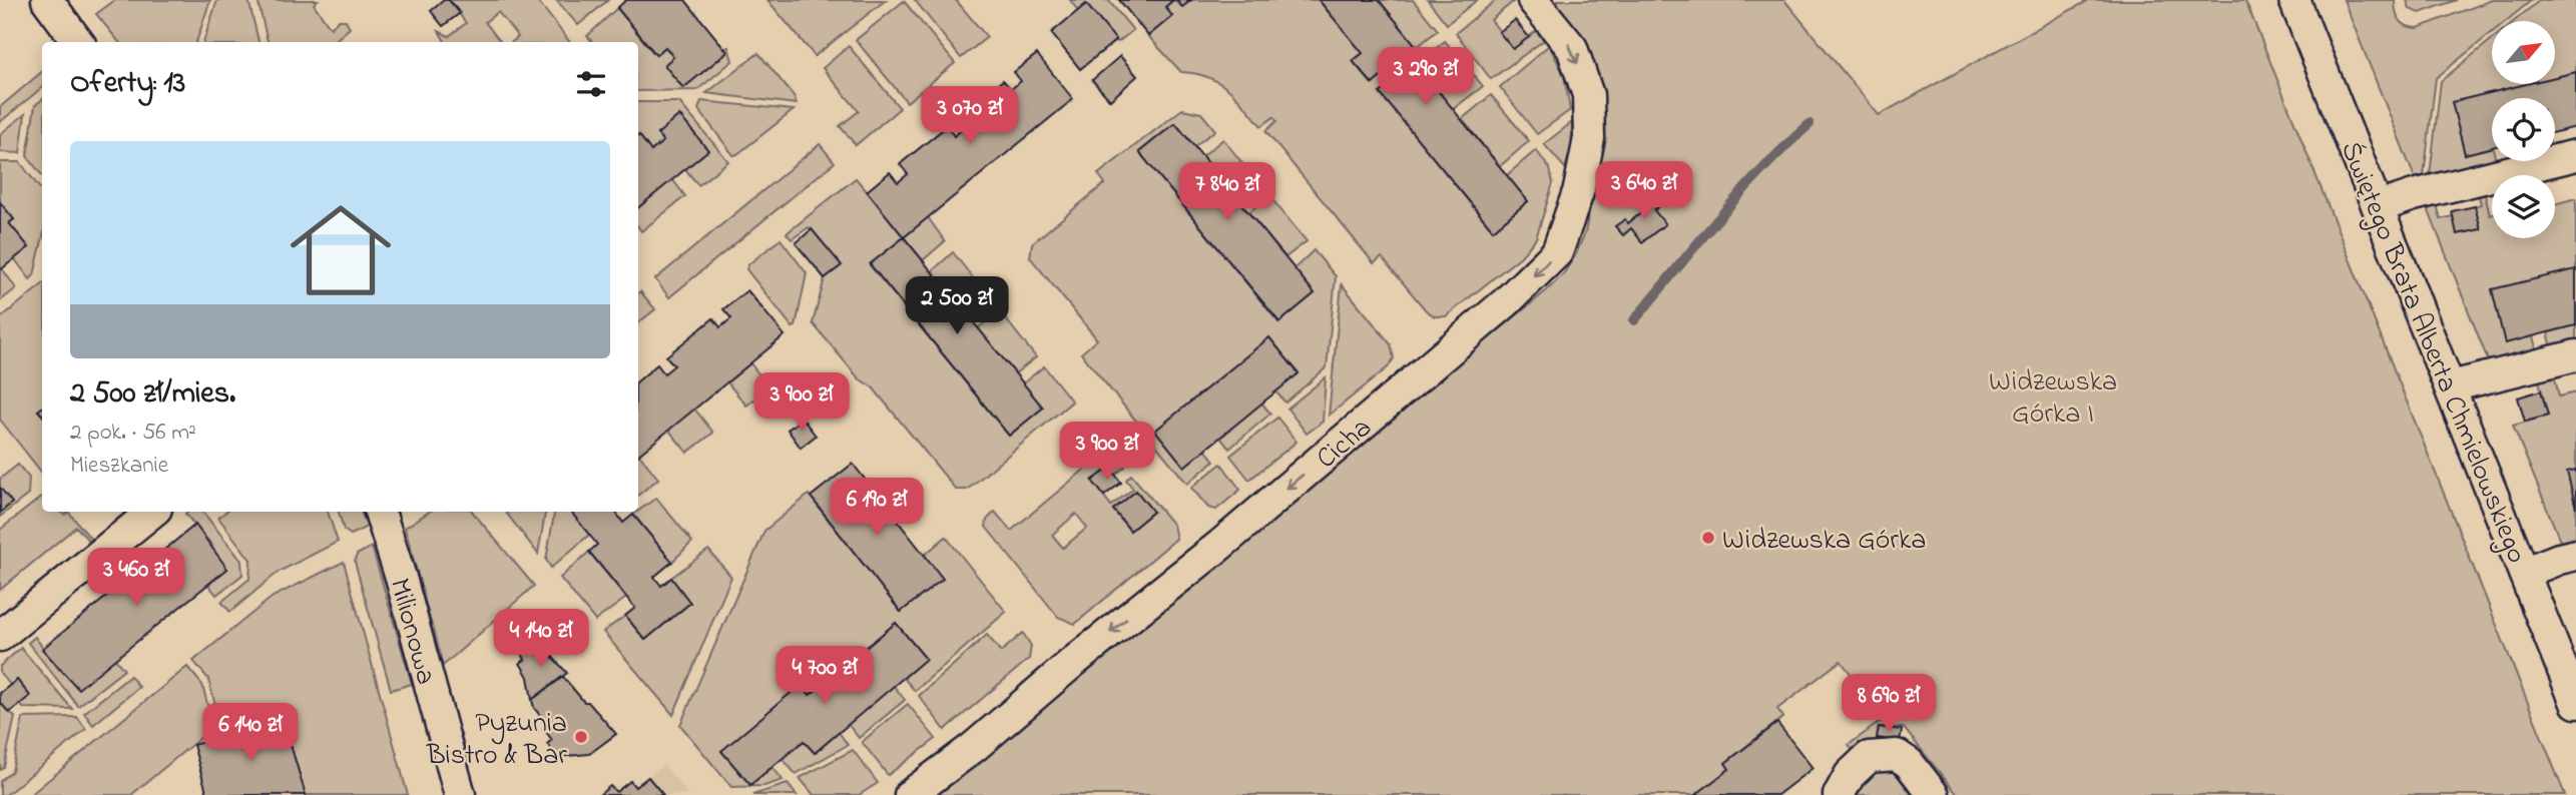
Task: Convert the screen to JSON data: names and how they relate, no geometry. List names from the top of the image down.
{
  "streets": {
    "street": ["Świętego Brata Alberta Chmielowskiego", "Cicha", "Milionowa"]
  },
  "one_way": ["Cicha"],
  "parks": ["Widzewska Górka I"],
  "places": ["Widzewska Górka", "Pyzunia Bistro & Bar"],
  "north": "top right",
  "page": {
    "heading": "Oferty: 13",
    "price": [
      "3 290 zł",
      "3 070 zł",
      "3 640 zł",
      "7 840 zł",
      "2 500 zł",
      "3 900 zł",
      "3 900 zł",
      "6 190 zł",
      "3 460 zł",
      "4 140 zł",
      "4 700 zł",
      "8 690 zł",
      "6 140 zł"
    ],
    "list": [
      {
        "name": "2 500 zł/mies.",
        "note": "2 pok. · 56 m² · Mieszkanie"
      }
    ]
  }
}
